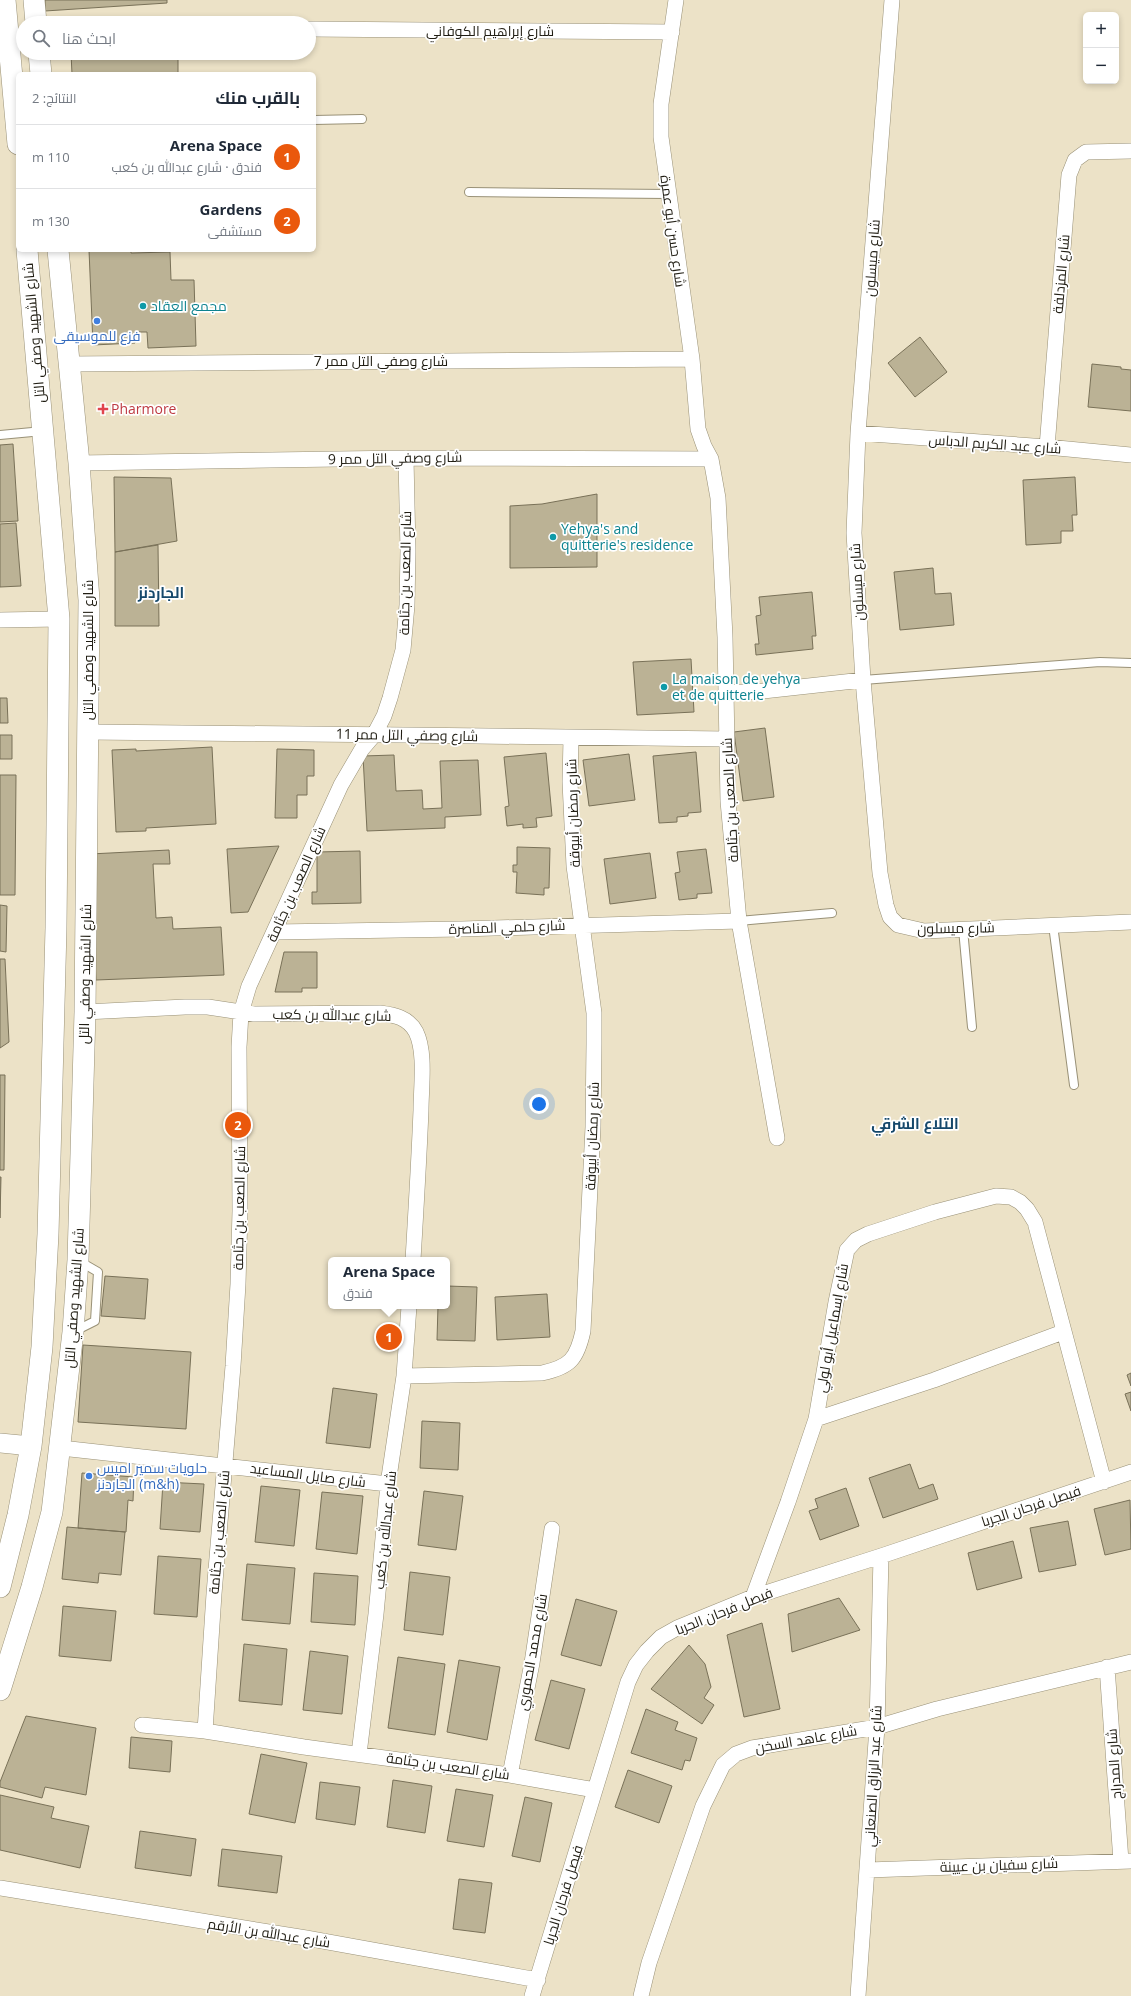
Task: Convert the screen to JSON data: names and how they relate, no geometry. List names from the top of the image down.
{
  "streets": {
    "main road": ["شارع الشهيد وصفي التل"],
    "street": [
      "شارع إبراهيم الكوفاني",
      "شارع حسن أبو عمرة",
      "شارع ميسلون",
      "شارع المزدلفة",
      "شارع وصفي التل ممر 7",
      "شارع عبد الكريم الدباس",
      "شارع وصفي التل ممر 9",
      "شارع الصعب بن جثامة",
      "شارع وصفي التل ممر 11",
      "شارع رمضان أبيوقة",
      "شارع حلمي المناصرة",
      "شارع عبدالله بن كعب",
      "شارع إسماعيل أبو لولي",
      "شارع صايل المساعيد",
      "فيصل فرحان الجربا",
      "شارع محمد الحموري",
      "شارع عاهد السخن",
      "شارع المدراج",
      "شارع عبد الرزاق الصنعاني",
      "شارع سفيان بن عيينة",
      "شارع عبدالله بن الأرقم"
    ]
  },
  "crossings": [
    ["شارع إبراهيم الكوفاني", "شارع حسن أبو عمرة"],
    ["شارع حسن أبو عمرة", "شارع وصفي التل ممر 7"],
    ["شارع حسن أبو عمرة", "شارع وصفي التل ممر 9"],
    ["شارع حسن أبو عمرة", "شارع الصعب بن جثامة"],
    ["شارع ميسلون", "شارع عبد الكريم الدباس"],
    ["شارع المزدلفة", "شارع عبد الكريم الدباس"],
    ["شارع الشهيد وصفي التل", "شارع وصفي التل ممر 7"],
    ["شارع الشهيد وصفي التل", "شارع وصفي التل ممر 9"],
    ["شارع الشهيد وصفي التل", "شارع وصفي التل ممر 11"],
    ["شارع الشهيد وصفي التل", "شارع عبدالله بن كعب"],
    ["شارع الشهيد وصفي التل", "شارع صايل المساعيد"],
    ["شارع وصفي التل ممر 9", "شارع الصعب بن جثامة"],
    ["شارع الصعب بن جثامة", "شارع وصفي التل ممر 11"],
    ["شارع الصعب بن جثامة", "شارع حلمي المناصرة"],
    ["شارع الصعب بن جثامة", "شارع عبدالله بن كعب"],
    ["شارع الصعب بن جثامة", "شارع صايل المساعيد"],
    ["شارع الصعب بن جثامة", "فيصل فرحان الجربا"],
    ["شارع الصعب بن جثامة", "شارع محمد الحموري"],
    ["شارع وصفي التل ممر 11", "شارع رمضان أبيوقة"],
    ["شارع رمضان أبيوقة", "شارع حلمي المناصرة"],
    ["شارع رمضان أبيوقة", "شارع عبدالله بن كعب"],
    ["شارع عبدالله بن كعب", "شارع صايل المساعيد"],
    ["شارع إسماعيل أبو لولي", "فيصل فرحان الجربا"],
    ["فيصل فرحان الجربا", "شارع عبد الرزاق الصنعاني"],
    ["فيصل فرحان الجربا", "شارع عبدالله بن الأرقم"],
    ["شارع عاهد السخن", "شارع المدراج"],
    ["شارع عاهد السخن", "شارع عبد الرزاق الصنعاني"],
    ["شارع المدراج", "شارع سفيان بن عيينة"],
    ["شارع عبد الرزاق الصنعاني", "شارع سفيان بن عيينة"]
  ],
  "districts": ["الجاردنز", "التلاع الشرقي"],
  "places": {
    "other": [
      "مجمع العقاد",
      "فزع للموسيقى",
      "Yehya's and quitterie's residence",
      "La maison de yehya et de quitterie",
      "حلويات سمير اميس الجاردنز (m&h)"
    ],
    "health": ["Pharmore"]
  },
  "page": {
    "map_buttons": ["+", "−"],
    "search": "ابحث هنا",
    "heading": ["بالقرب منك", "النتائج: 2"],
    "list": [
      {
        "mark": "1",
        "name": "Arena Space",
        "note": "فندق · شارع عبدالله بن كعب",
        "value": "110 m"
      },
      {
        "mark": "2",
        "name": "Gardens",
        "note": "مستشفى",
        "value": "130 m"
      }
    ],
    "pins": ["2", "1"],
    "popup": ["Arena Space", "فندق"]
  }
}
